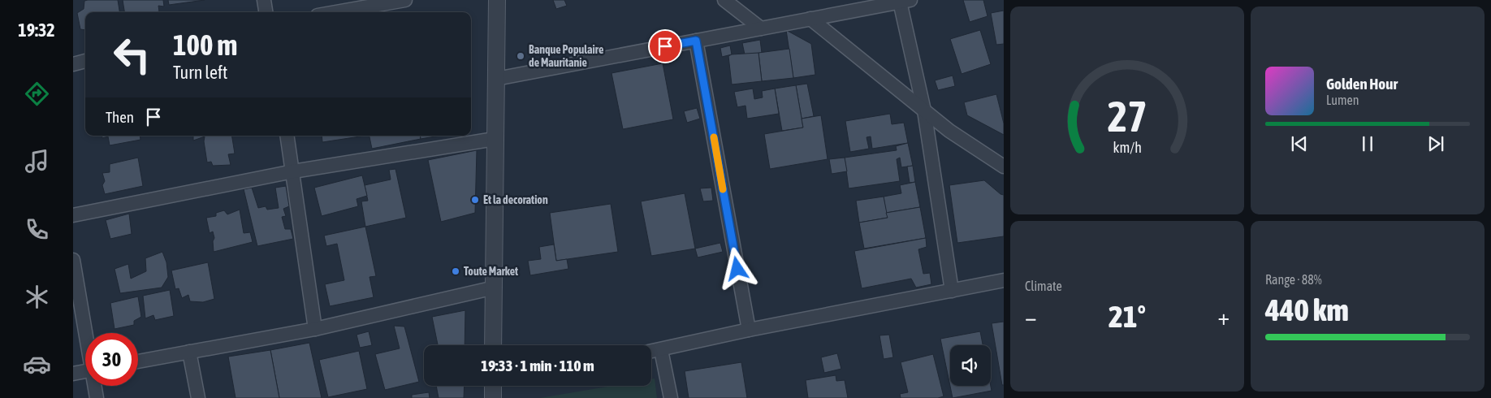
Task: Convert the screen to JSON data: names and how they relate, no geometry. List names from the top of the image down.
{
  "places": ["Banque Populaire de Mauritanie", "Et la decoration", "Toute Market"],
  "page": {
    "tabs": "19:32",
    "turn": ["100 m", "Turn left"],
    "song": ["Golden Hour", "Lumen"],
    "then": "Then",
    "tile": [
      "Climate",
      ["Range · 88%", "440 km"]
    ],
    "heat": ["−", "21°", "+"],
    "limit": "30",
    "trip": "19:33 · 1 min · 110 m",
    "gauge": ["27", "km/h"]
  }
}
